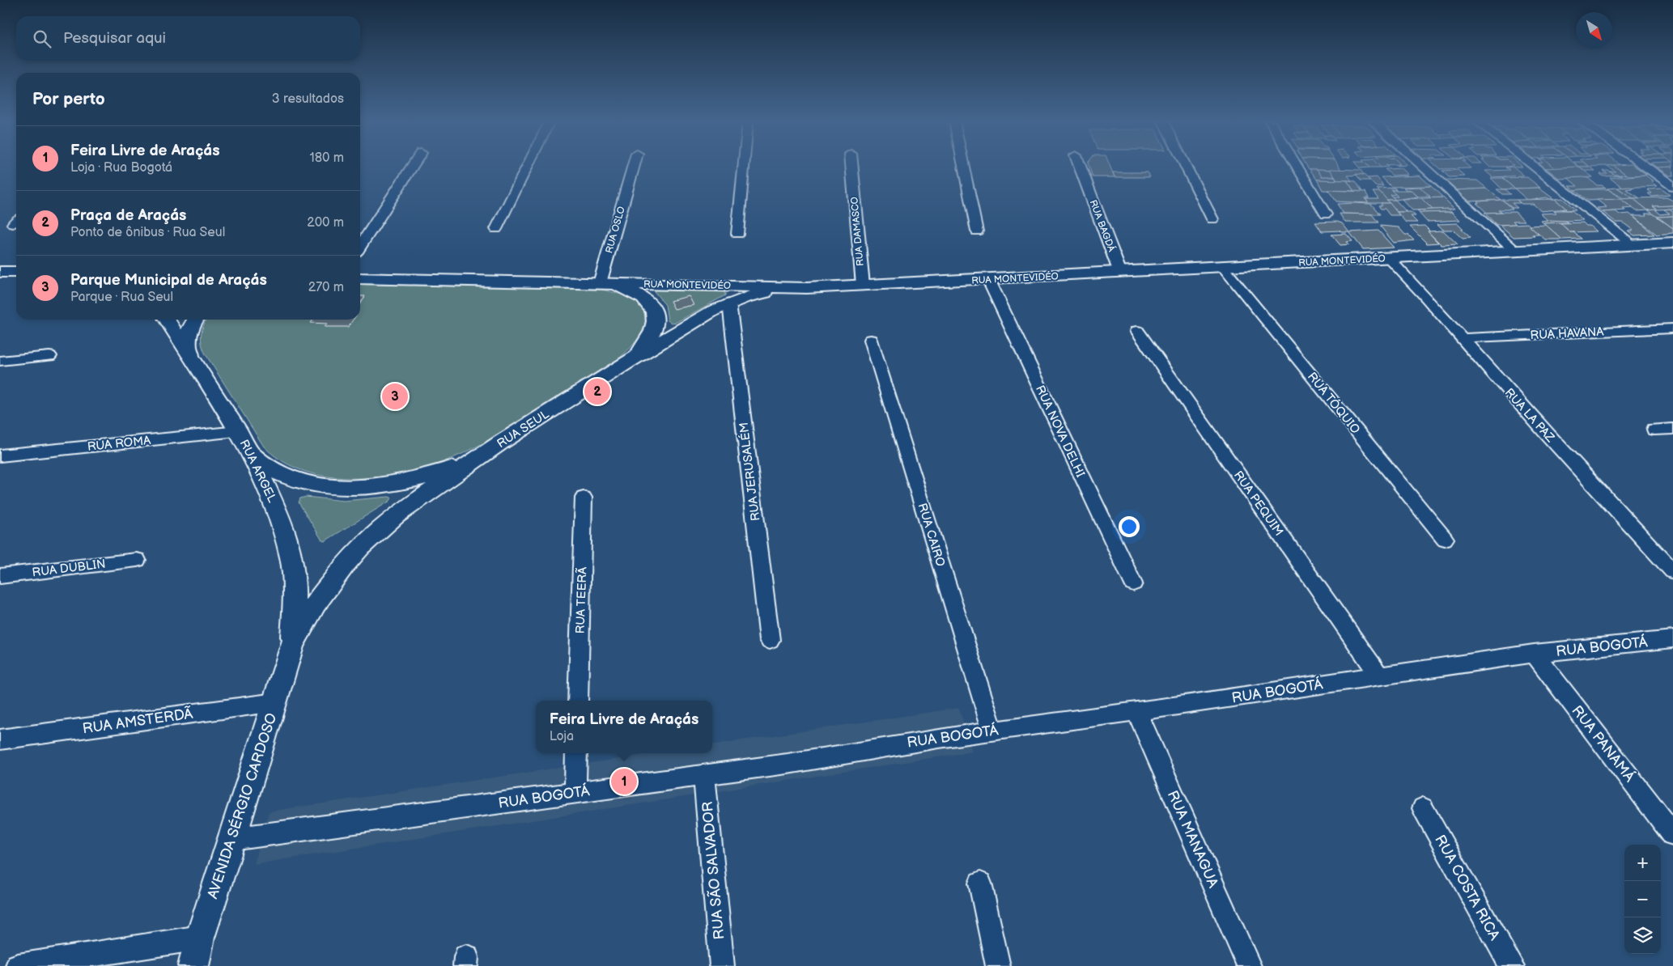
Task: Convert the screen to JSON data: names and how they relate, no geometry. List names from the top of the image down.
{
  "streets": {
    "street": [
      "RUA BAGDÁ",
      "RUA OSLO",
      "RUA DAMASCO",
      "RUA MONTEVIDÉO",
      "RUA HAVANA",
      "RUA TÓQUIO",
      "RUA LA PAZ",
      "RUA SEUL",
      "RUA NOVA DELHI",
      "RUA ROMA",
      "RUA ARGEL",
      "RUA JERUSALÉM",
      "RUA PEQUIM",
      "RUA CAIRO",
      "RUA DUBLIN",
      "RUA TEERÃ",
      "RUA BOGOTÁ",
      "RUA AMSTERDÃ",
      "RUA PANAMÁ",
      "AVENIDA SÉRGIO CARDOSO",
      "RUA MANAGUA",
      "RUA SÃO SALVADOR",
      "RUA COSTA RICA"
    ]
  },
  "crossings": [
    ["RUA BAGDÁ", "RUA MONTEVIDÉO"],
    ["RUA OSLO", "RUA MONTEVIDÉO"],
    ["RUA DAMASCO", "RUA MONTEVIDÉO"],
    ["RUA MONTEVIDÉO", "RUA TÓQUIO"],
    ["RUA MONTEVIDÉO", "RUA LA PAZ"],
    ["RUA MONTEVIDÉO", "RUA SEUL"],
    ["RUA MONTEVIDÉO", "RUA NOVA DELHI"],
    ["RUA HAVANA", "RUA LA PAZ"],
    ["RUA SEUL", "RUA ARGEL"],
    ["RUA SEUL", "RUA JERUSALÉM"],
    ["RUA SEUL", "AVENIDA SÉRGIO CARDOSO"],
    ["RUA ROMA", "RUA ARGEL"],
    ["RUA ARGEL", "AVENIDA SÉRGIO CARDOSO"],
    ["RUA PEQUIM", "RUA BOGOTÁ"],
    ["RUA CAIRO", "RUA BOGOTÁ"],
    ["RUA BOGOTÁ", "RUA PANAMÁ"],
    ["RUA BOGOTÁ", "AVENIDA SÉRGIO CARDOSO"],
    ["RUA BOGOTÁ", "RUA MANAGUA"],
    ["RUA BOGOTÁ", "RUA SÃO SALVADOR"],
    ["RUA AMSTERDÃ", "AVENIDA SÉRGIO CARDOSO"]
  ],
  "north": "bottom right",
  "page": {
    "search": "Pesquisar aqui",
    "heading": ["Por perto", "3 resultados"],
    "list": [
      {
        "mark": "1",
        "name": "Feira Livre de Araçás",
        "note": "Loja · Rua Bogotá",
        "value": "180 m"
      },
      {
        "mark": "2",
        "name": "Praça de Araçás",
        "note": "Ponto de ônibus · Rua Seul",
        "value": "200 m"
      },
      {
        "mark": "3",
        "name": "Parque Municipal de Araçás",
        "note": "Parque · Rua Seul",
        "value": "270 m"
      }
    ],
    "pins": ["2", "3", "1"],
    "popup": ["Feira Livre de Araçás", "Loja"],
    "map_buttons": ["+", "−"]
  }
}
